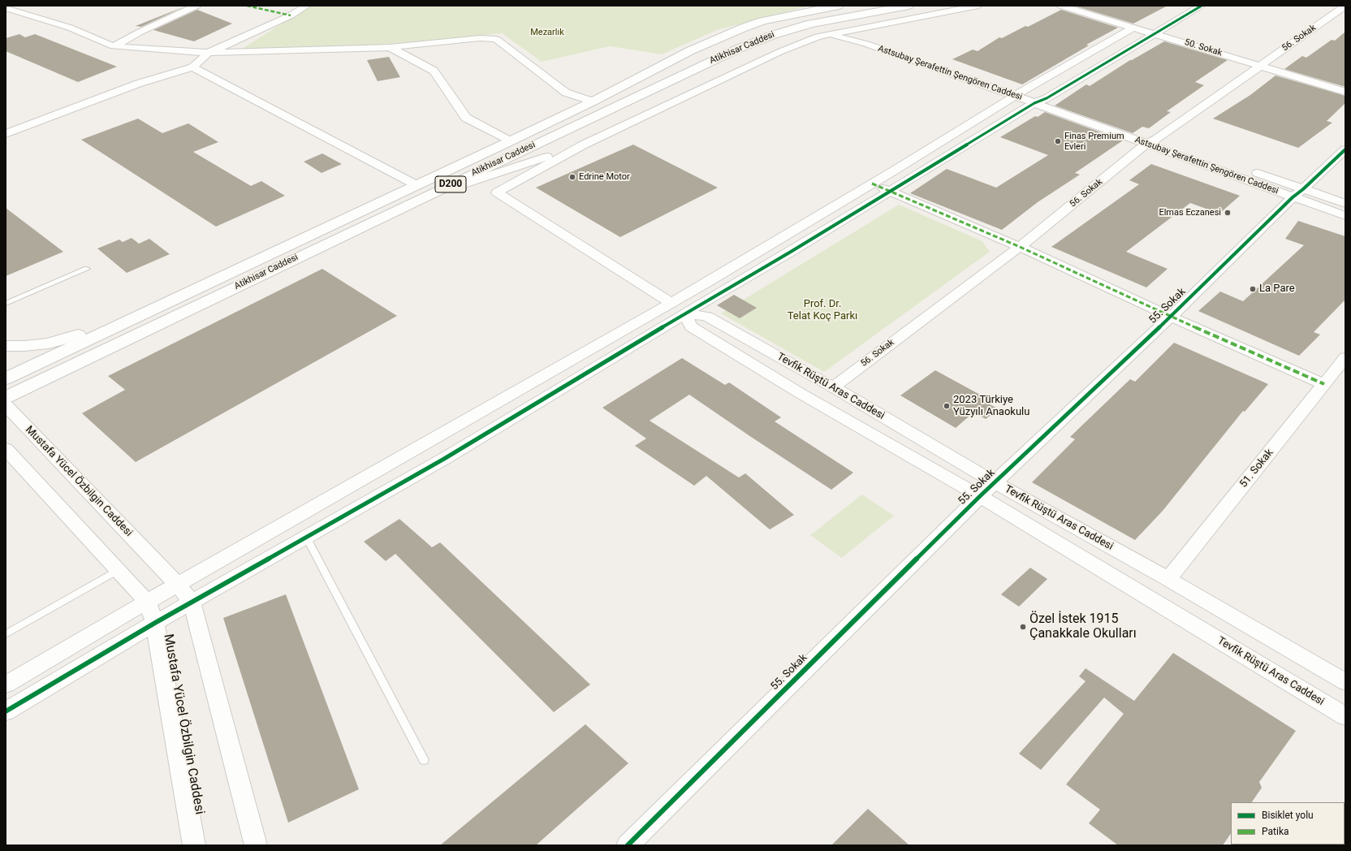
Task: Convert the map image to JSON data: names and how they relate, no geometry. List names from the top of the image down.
{
  "streets": {
    "highway": ["Atikhisar Caddesi", "D200"],
    "street": [
      "56. Sokak",
      "50. Sokak",
      "Astsubay Şerafettin Şengören Caddesi",
      "55. Sokak",
      "Tevfik Rüştü Aras Caddesi",
      "51. Sokak",
      "Mustafa Yücel Özbilgin Caddesi"
    ]
  },
  "crossings": [
    ["56. Sokak", "50. Sokak"],
    ["56. Sokak", "Astsubay Şerafettin Şengören Caddesi"],
    ["56. Sokak", "Tevfik Rüştü Aras Caddesi"],
    ["Astsubay Şerafettin Şengören Caddesi", "55. Sokak"],
    ["55. Sokak", "Tevfik Rüştü Aras Caddesi"],
    ["Tevfik Rüştü Aras Caddesi", "51. Sokak"]
  ],
  "parks": ["Mezarlık", "Prof. Dr. Telat Koç Parkı"],
  "places": [
    "Finas Premium Evleri",
    "Edrine Motor",
    "Elmas Eczanesi",
    "La Pare",
    "2023 Türkiye Yüzyılı Anaokulu",
    "Özel İstek 1915 Çanakkale Okulları"
  ],
  "legend": ["Bisiklet yolu", "Patika"]
}
